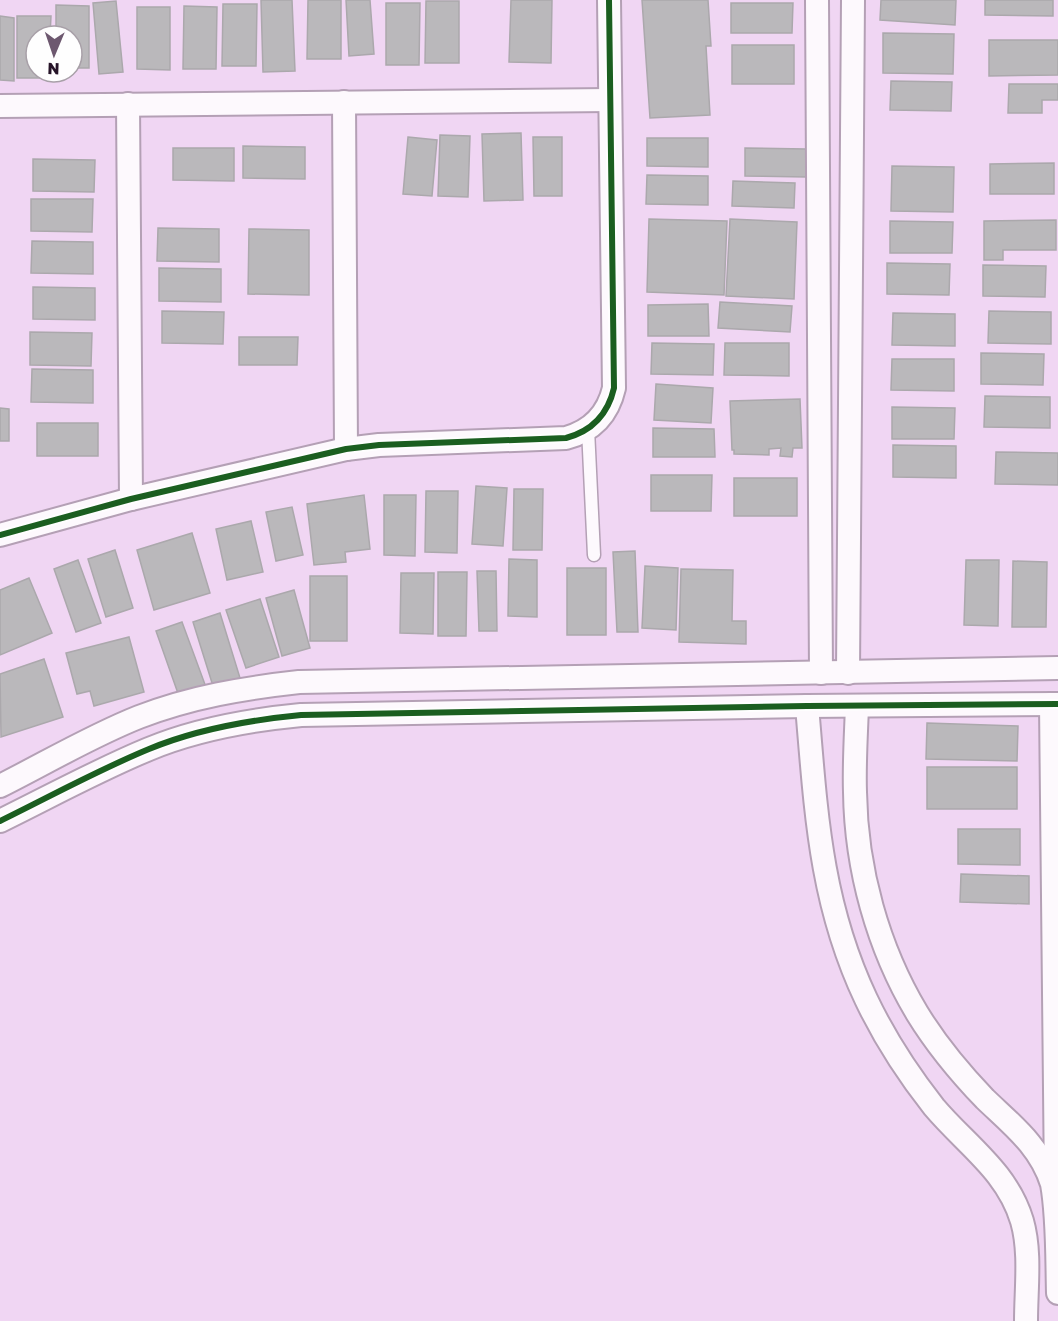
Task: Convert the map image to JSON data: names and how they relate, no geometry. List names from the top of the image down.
{
  "north": "bottom"
}
